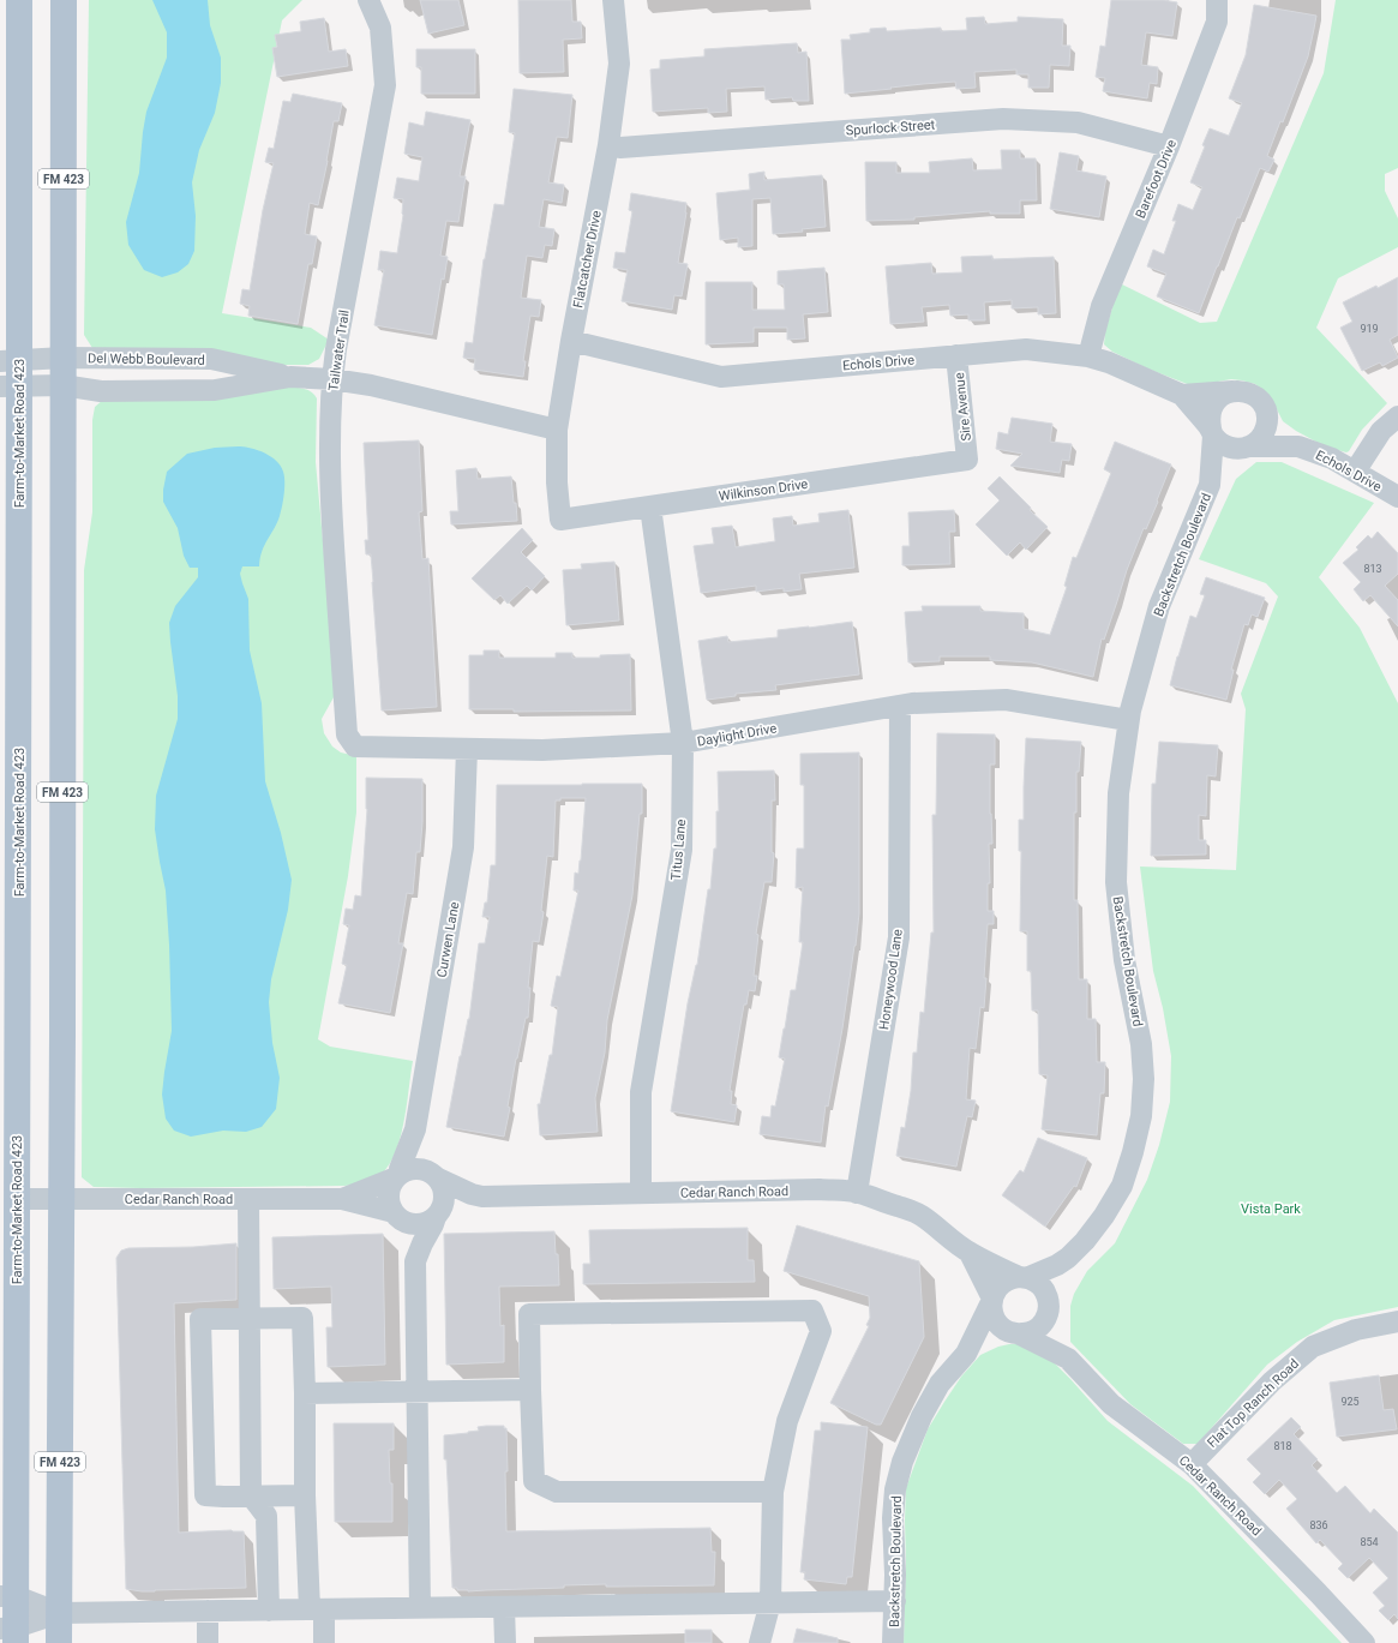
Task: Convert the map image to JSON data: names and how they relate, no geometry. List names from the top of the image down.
{
  "streets": {
    "main road": ["FM 423", "Farm-to-Market Road 423"],
    "street": [
      "Spurlock Street",
      "Barefoot Drive",
      "Flatcatcher Drive",
      "Tailwater Trail",
      "Del Webb Boulevard",
      "Echols Drive",
      "Sire Avenue",
      "Wilkinson Drive",
      "Backstretch Boulevard",
      "Daylight Drive",
      "Titus Lane",
      "Curwen Lane",
      "Honeywood Lane",
      "Cedar Ranch Road",
      "Flat Top Ranch Road"
    ]
  },
  "crossings": [
    ["Spurlock Street", "Barefoot Drive"],
    ["Spurlock Street", "Flatcatcher Drive"],
    ["FM 423", "Del Webb Boulevard"],
    ["FM 423", "Cedar Ranch Road"],
    ["Barefoot Drive", "Echols Drive"],
    ["Flatcatcher Drive", "Del Webb Boulevard"],
    ["Flatcatcher Drive", "Echols Drive"],
    ["Flatcatcher Drive", "Wilkinson Drive"],
    ["Tailwater Trail", "Del Webb Boulevard"],
    ["Tailwater Trail", "Daylight Drive"],
    ["Del Webb Boulevard", "Farm-to-Market Road 423"],
    ["Echols Drive", "Sire Avenue"],
    ["Echols Drive", "Backstretch Boulevard"],
    ["Sire Avenue", "Wilkinson Drive"],
    ["Farm-to-Market Road 423", "Cedar Ranch Road"],
    ["Wilkinson Drive", "Titus Lane"],
    ["Backstretch Boulevard", "Daylight Drive"],
    ["Backstretch Boulevard", "Cedar Ranch Road"],
    ["Daylight Drive", "Titus Lane"],
    ["Daylight Drive", "Curwen Lane"],
    ["Daylight Drive", "Honeywood Lane"],
    ["Titus Lane", "Cedar Ranch Road"],
    ["Curwen Lane", "Cedar Ranch Road"],
    ["Honeywood Lane", "Cedar Ranch Road"],
    ["Cedar Ranch Road", "Flat Top Ranch Road"]
  ],
  "parks": ["Vista Park"],
  "house_numbers": [
    "919",
    "813",
    "925",
    "818",
    "836",
    "854"
  ]
}
